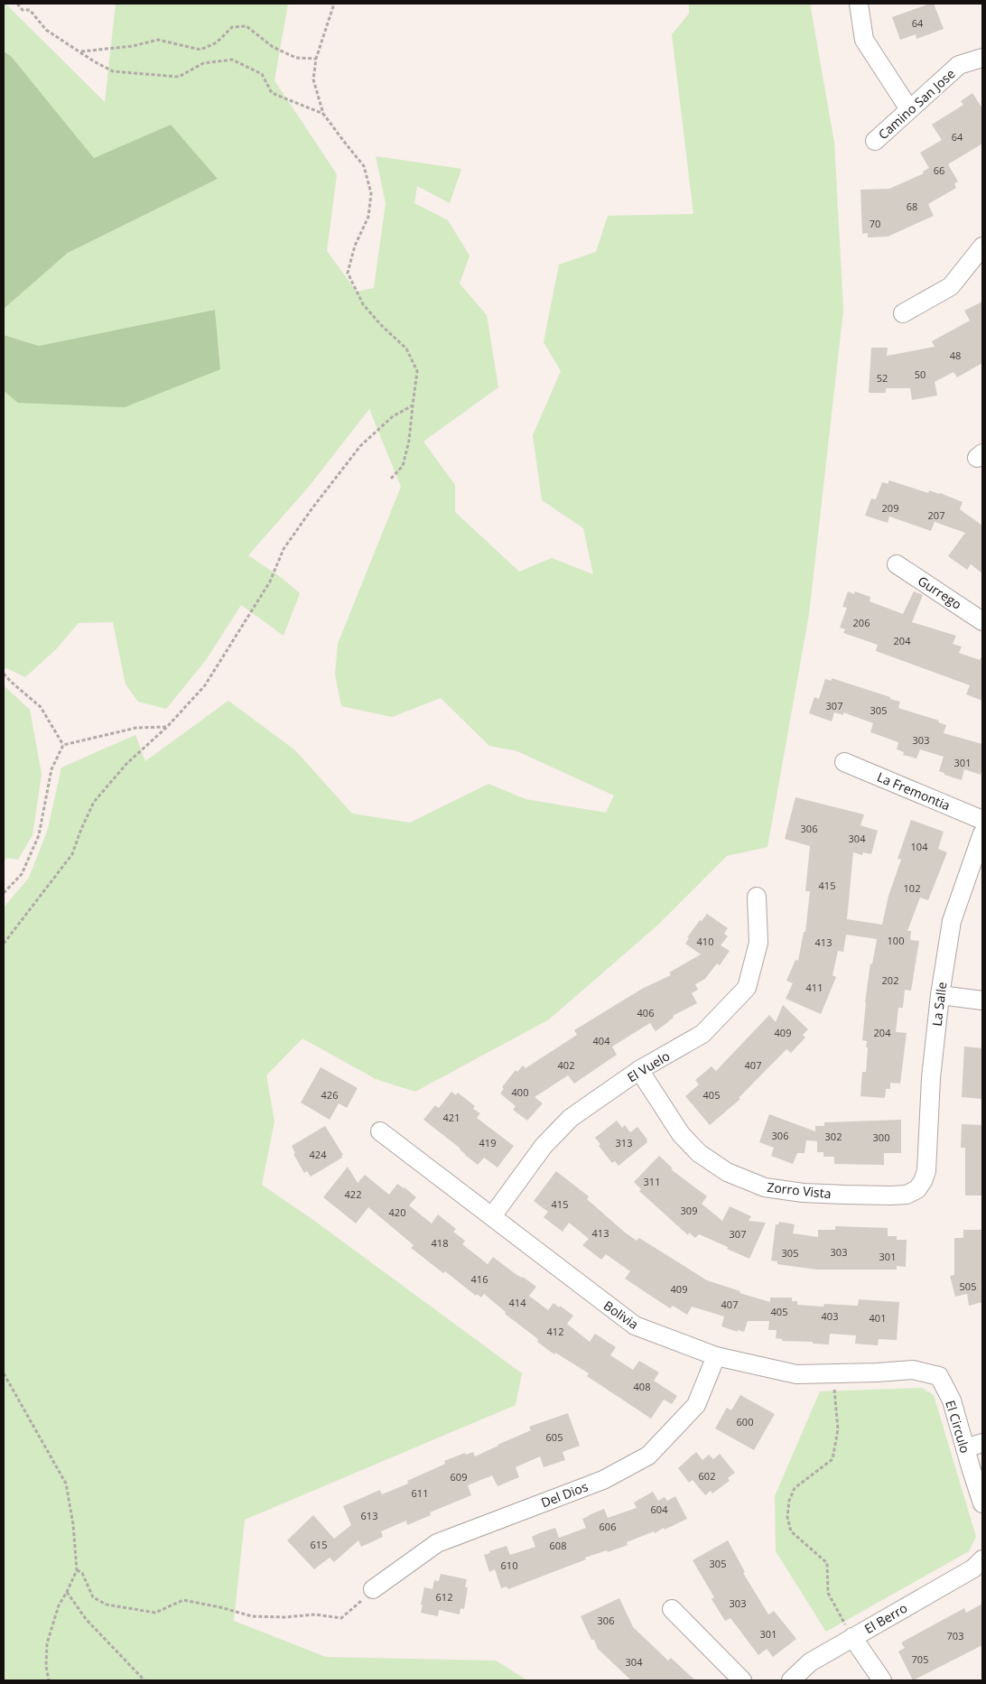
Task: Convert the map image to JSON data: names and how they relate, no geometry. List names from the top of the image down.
{
  "streets": {
    "street": [
      "Camino San Jose",
      "Gurrego",
      "La Fremontia",
      "La Salle",
      "El Vuelo",
      "Zorro Vista",
      "Bolivia",
      "El Circulo",
      "Del Dios",
      "El Berro"
    ]
  },
  "crossings": [
    ["La Salle", "Zorro Vista"],
    ["El Vuelo", "Zorro Vista"],
    ["El Vuelo", "Bolivia"],
    ["Bolivia", "El Circulo"],
    ["Bolivia", "Del Dios"]
  ],
  "house_numbers": [
    "64",
    "64",
    "66",
    "68",
    "70",
    "48",
    "50",
    "52",
    "209",
    "207",
    "206",
    "204",
    "307",
    "305",
    "303",
    "301",
    "306",
    "304",
    "104",
    "415",
    "102",
    "100",
    "410",
    "413",
    "202",
    "411",
    "406",
    "409",
    "204",
    "404",
    "402",
    "407",
    "400",
    "426",
    "405",
    "421",
    "306",
    "302",
    "300",
    "419",
    "313",
    "424",
    "311",
    "422",
    "415",
    "309",
    "420",
    "413",
    "307",
    "418",
    "303",
    "305",
    "301",
    "416",
    "505",
    "409",
    "414",
    "407",
    "405",
    "403",
    "401",
    "412",
    "408",
    "600",
    "605",
    "602",
    "609",
    "611",
    "604",
    "613",
    "606",
    "615",
    "608",
    "305",
    "610",
    "612",
    "303",
    "306",
    "301",
    "703",
    "705",
    "304"
  ]
}
